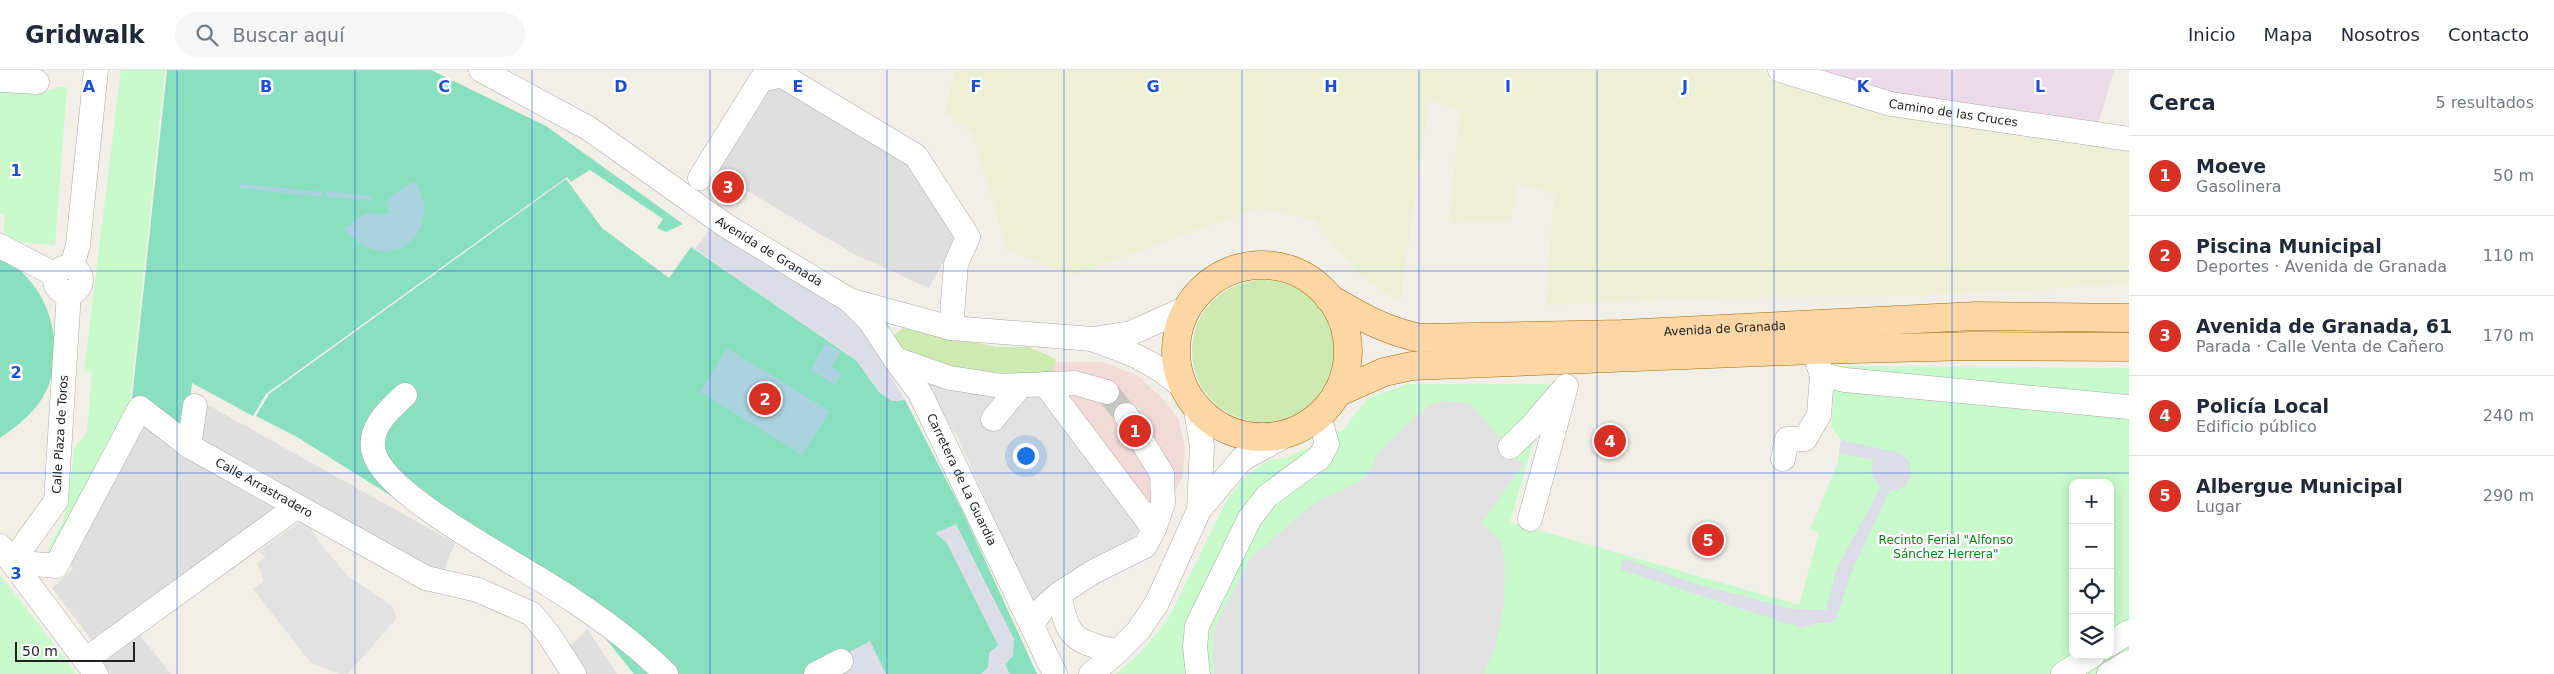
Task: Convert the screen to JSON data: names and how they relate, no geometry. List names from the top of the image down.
{
  "streets": {
    "main road": ["Avenida de Granada"],
    "street": [
      "Camino de las Cruces",
      "Calle Plaza de Toros",
      "Carretera de La Guardia",
      "Calle Arrastradero"
    ]
  },
  "crossings": [
    ["Avenida de Granada", "Carretera de La Guardia"],
    ["Calle Plaza de Toros", "Calle Arrastradero"]
  ],
  "parks": ["Recinto Ferial \"Alfonso Sánchez Herrera\""],
  "scale_bar": "50 m",
  "page": {
    "header": "Gridwalk",
    "search": "Buscar aquí",
    "nav": [
      "Inicio",
      "Mapa",
      "Nosotros",
      "Contacto"
    ],
    "heading": ["Cerca", "5 resultados"],
    "list": [
      {
        "mark": "1",
        "name": "Moeve",
        "note": "Gasolinera",
        "value": "50 m"
      },
      {
        "mark": "2",
        "name": "Piscina Municipal",
        "note": "Deportes · Avenida de Granada",
        "value": "110 m"
      },
      {
        "mark": "3",
        "name": "Avenida de Granada, 61",
        "note": "Parada · Calle Venta de Cañero",
        "value": "170 m"
      },
      {
        "mark": "4",
        "name": "Policía Local",
        "note": "Edificio público",
        "value": "240 m"
      },
      {
        "mark": "5",
        "name": "Albergue Municipal",
        "note": "Lugar",
        "value": "290 m"
      }
    ],
    "pins": [
      "3",
      "2",
      "1",
      "4",
      "5"
    ],
    "map_buttons": ["+", "−"],
    "scale": "50 m"
  },
  "grid": {
    "columns": [
      "A",
      "B",
      "C",
      "D",
      "E",
      "F",
      "G",
      "H",
      "I",
      "J",
      "K",
      "L"
    ],
    "rows": ["1", "2", "3"]
  }
}
